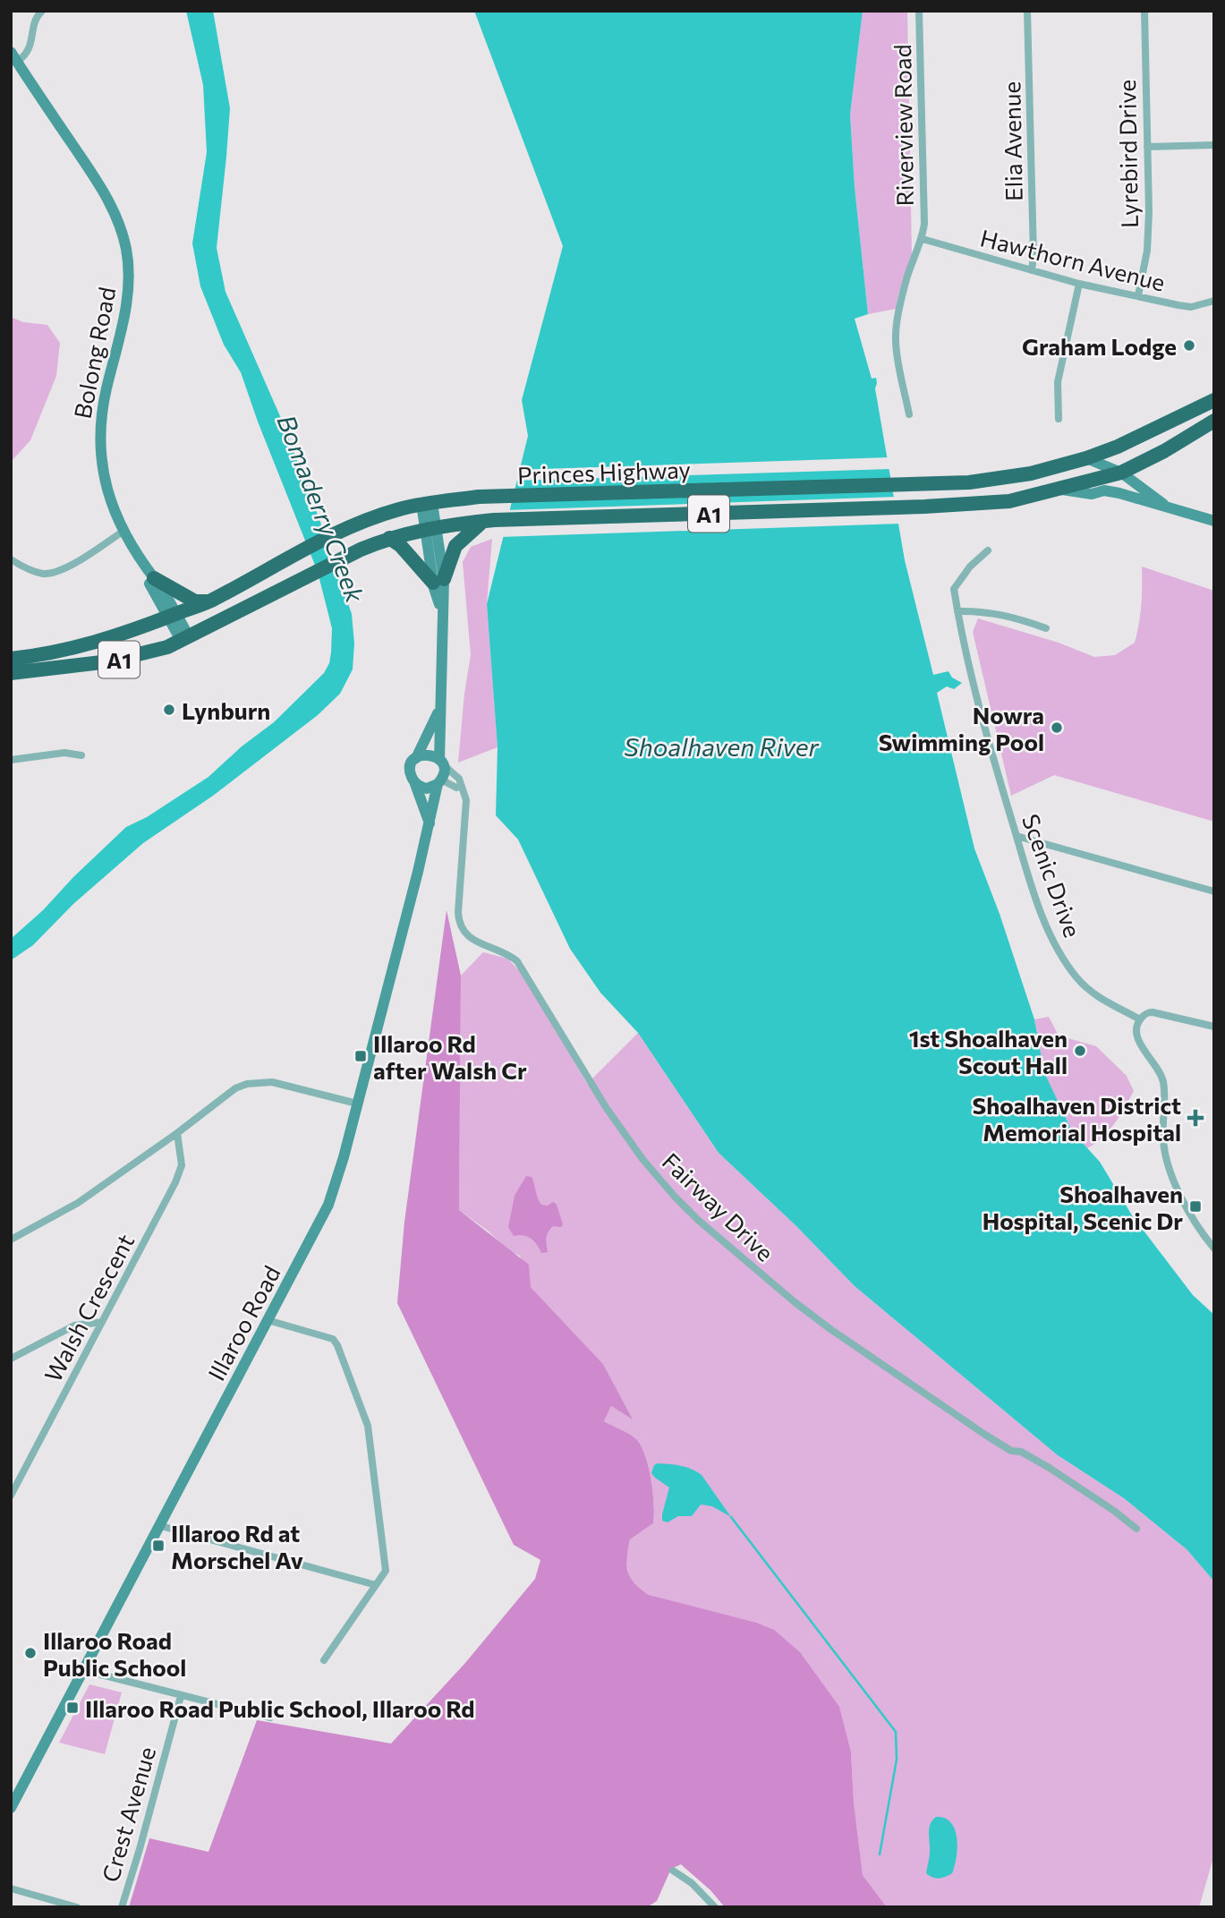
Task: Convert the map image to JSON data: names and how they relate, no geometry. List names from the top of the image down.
{
  "streets": {
    "highway": ["Princes Highway", "A1"],
    "main road": ["Bolong Road", "Illaroo Road"],
    "street": [
      "Riverview Road",
      "Elia Avenue",
      "Lyrebird Drive",
      "Hawthorn Avenue",
      "Scenic Drive",
      "Fairway Drive",
      "Walsh Crescent",
      "Crest Avenue"
    ]
  },
  "crossings": [
    ["Riverview Road", "Hawthorn Avenue"],
    ["Elia Avenue", "Hawthorn Avenue"],
    ["Lyrebird Drive", "Hawthorn Avenue"],
    ["Bolong Road", "Princes Highway"],
    ["Princes Highway", "Illaroo Road"]
  ],
  "water": ["Bomaderry Creek", "Shoalhaven River"],
  "places": {
    "other": [
      "Graham Lodge",
      "Lynburn",
      "Nowra Swimming Pool",
      "1st Shoalhaven Scout Hall",
      "Illaroo Road Public School"
    ],
    "transit": [
      "Illaroo Rd after Walsh Cr",
      "Shoalhaven Hospital, Scenic Dr",
      "Illaroo Rd at Morschel Av",
      "Illaroo Road Public School, Illaroo Rd"
    ],
    "health": ["Shoalhaven District Memorial Hospital"]
  }
}
